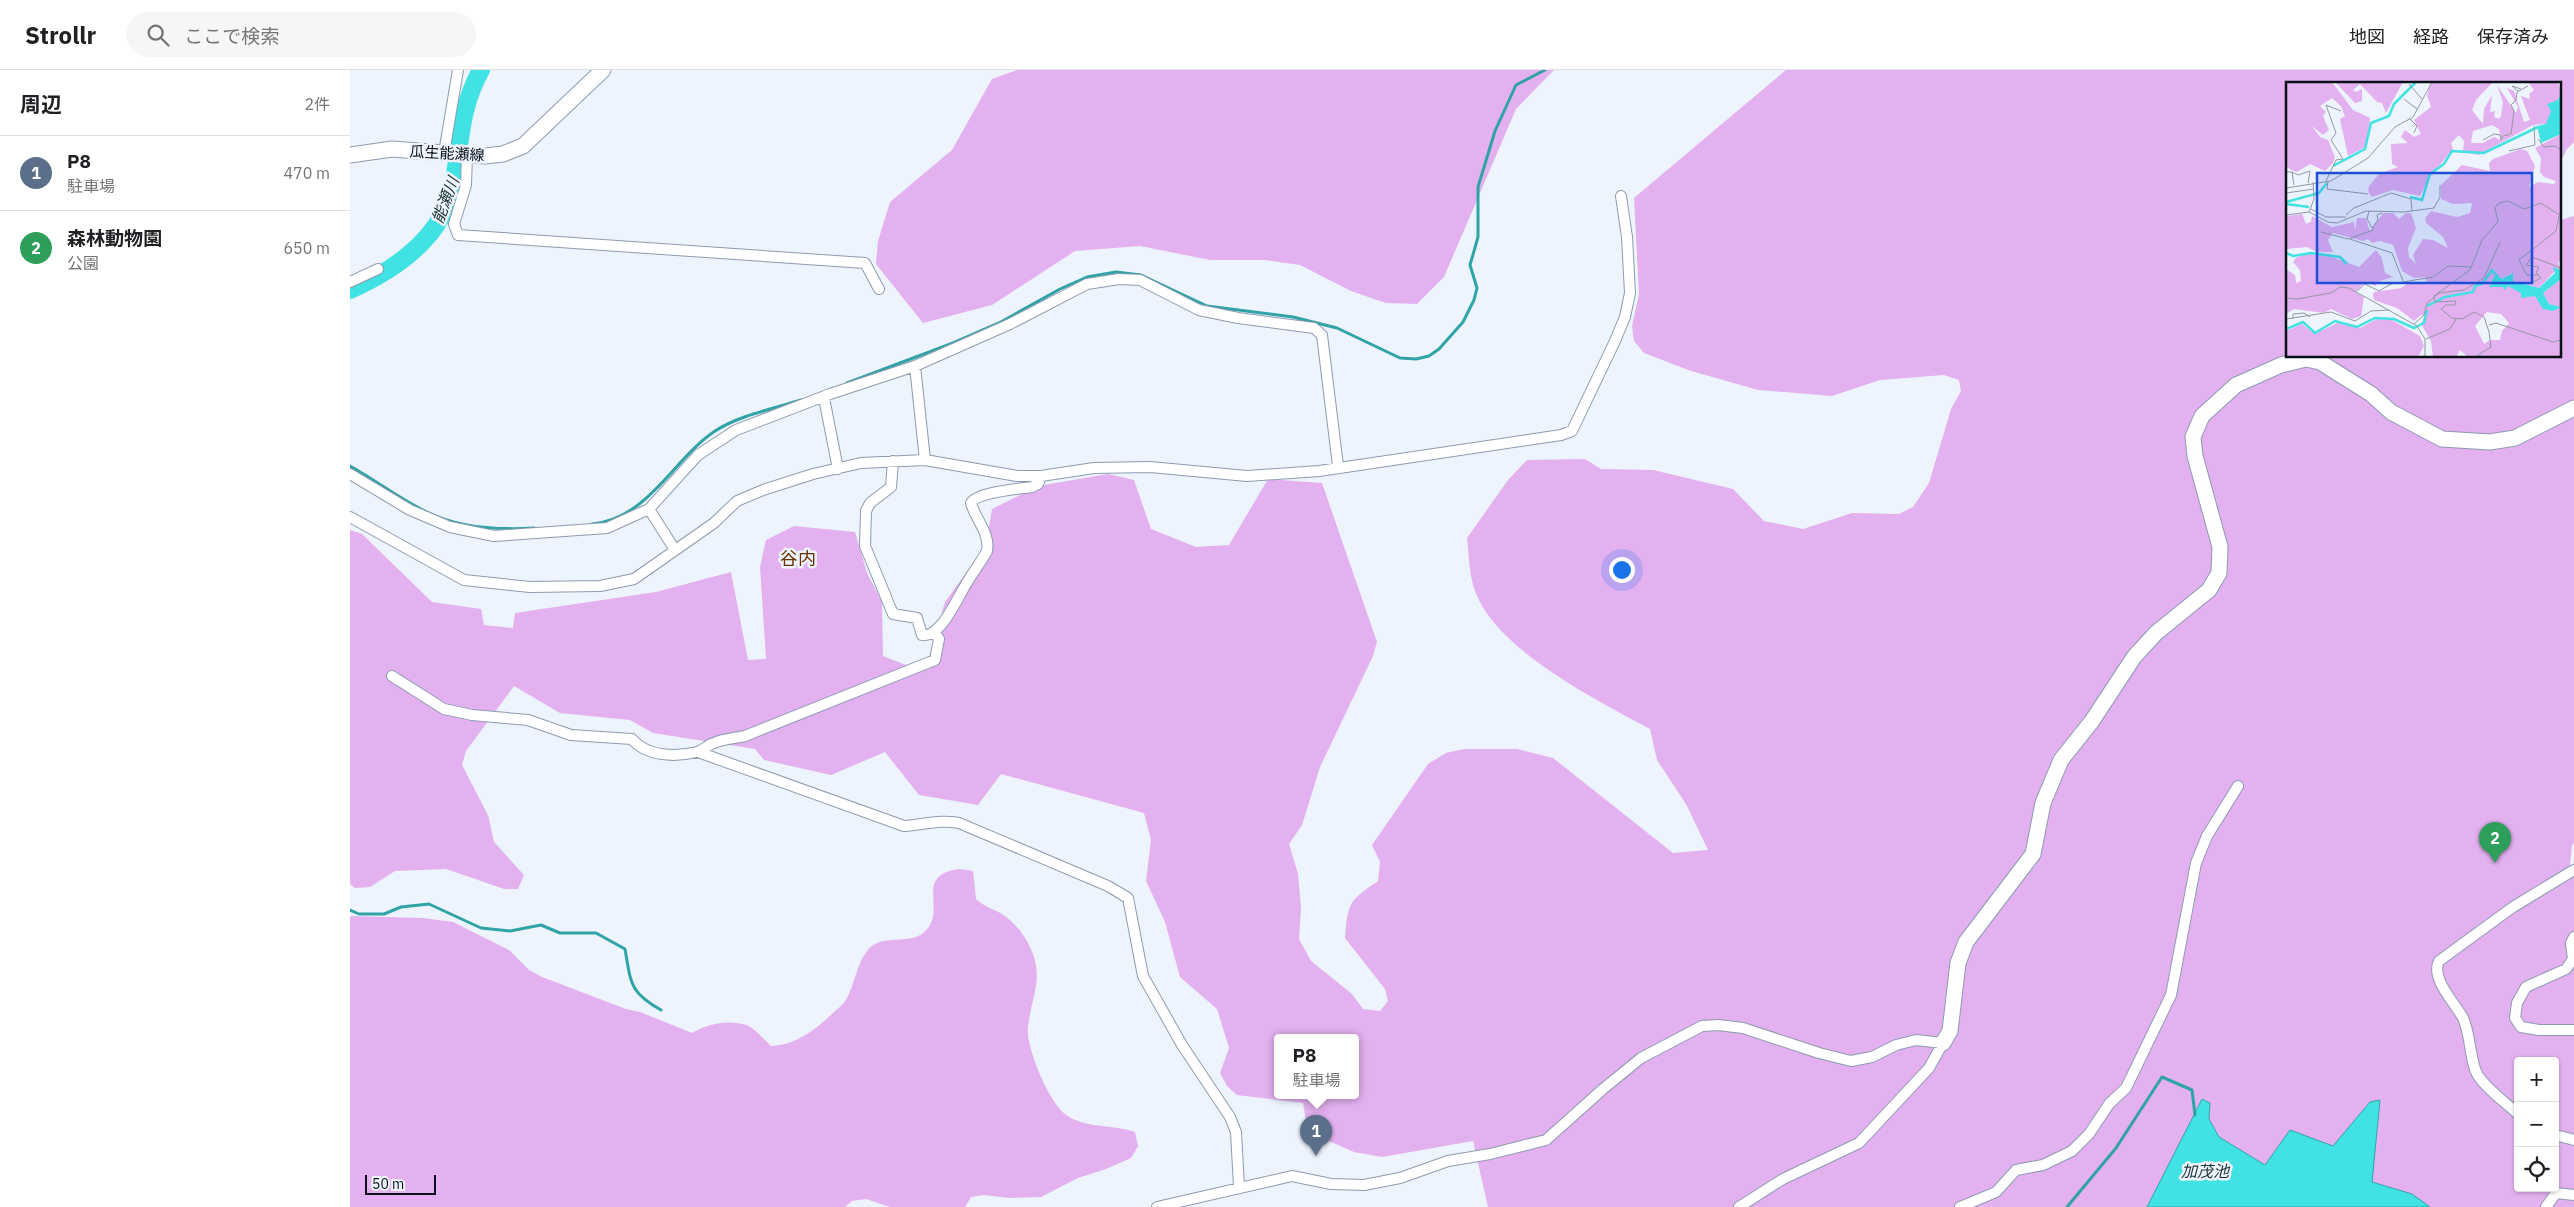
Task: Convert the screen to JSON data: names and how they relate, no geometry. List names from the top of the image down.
{
  "streets": {
    "street": ["瓜生能瀬線"]
  },
  "districts": ["谷内"],
  "water": ["能瀬川", "加茂池"],
  "scale_bar": "50 m",
  "page": {
    "header": "Strollr",
    "search": "ここで検索",
    "nav": ["地図", "経路", "保存済み"],
    "heading": ["周辺", "2件"],
    "list": [
      {
        "mark": "1",
        "name": "P8",
        "note": "駐車場",
        "value": "470 m"
      },
      {
        "mark": "2",
        "name": "森林動物園",
        "note": "公園",
        "value": "650 m"
      }
    ],
    "pins": ["2", "1"],
    "popup": ["P8", "駐車場"],
    "map_buttons": ["+", "−"],
    "scale": "50 m"
  }
}
